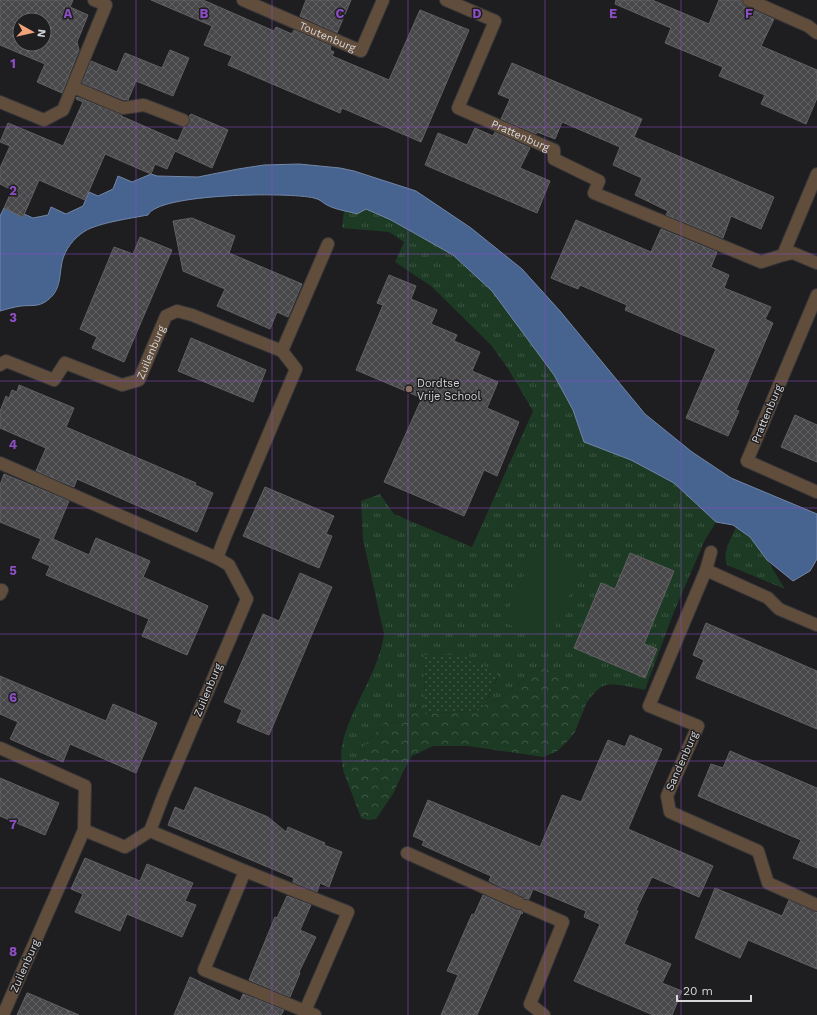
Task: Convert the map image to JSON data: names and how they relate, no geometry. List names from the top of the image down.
{
  "streets": {
    "street": [
      "Toutenburg",
      "Prattenburg",
      "Zuilenburg",
      "Sandenburg"
    ]
  },
  "places": ["Dordtse Vrije School"],
  "scale_bar": "20 m",
  "north": "right",
  "grid": {
    "columns": [
      "A",
      "B",
      "C",
      "D",
      "E",
      "F"
    ],
    "rows": [
      "1",
      "2",
      "3",
      "4",
      "5",
      "6",
      "7",
      "8"
    ]
  }
}
